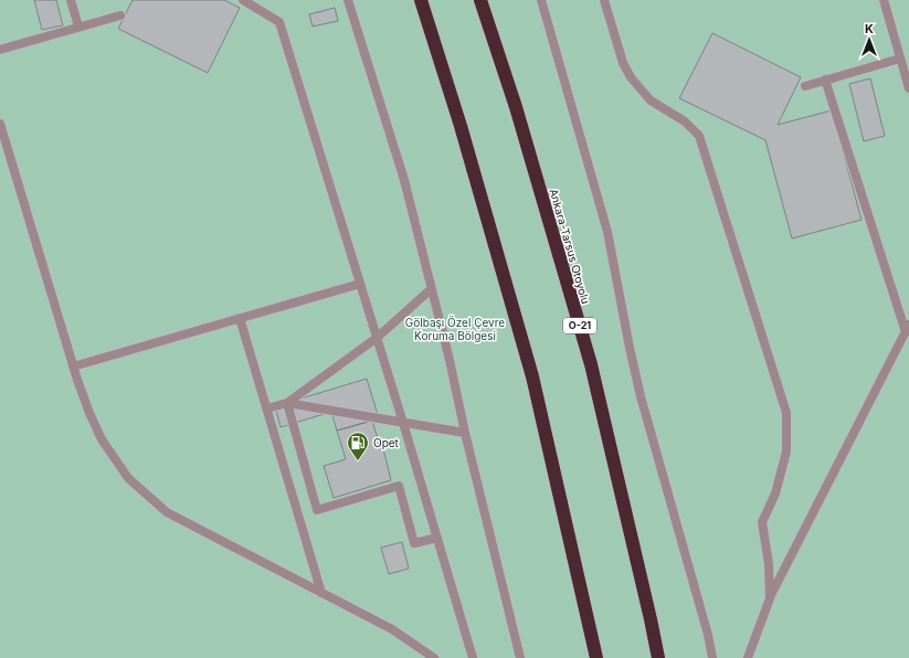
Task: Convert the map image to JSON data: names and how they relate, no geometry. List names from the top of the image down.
{
  "streets": {
    "highway": ["Ankara-Tarsus Otoyolu", "O-21"]
  },
  "parks": ["Gölbaşı Özel Çevre Koruma Bölgesi"],
  "places": {
    "fuel station": ["Opet"]
  },
  "north": "top"
}
